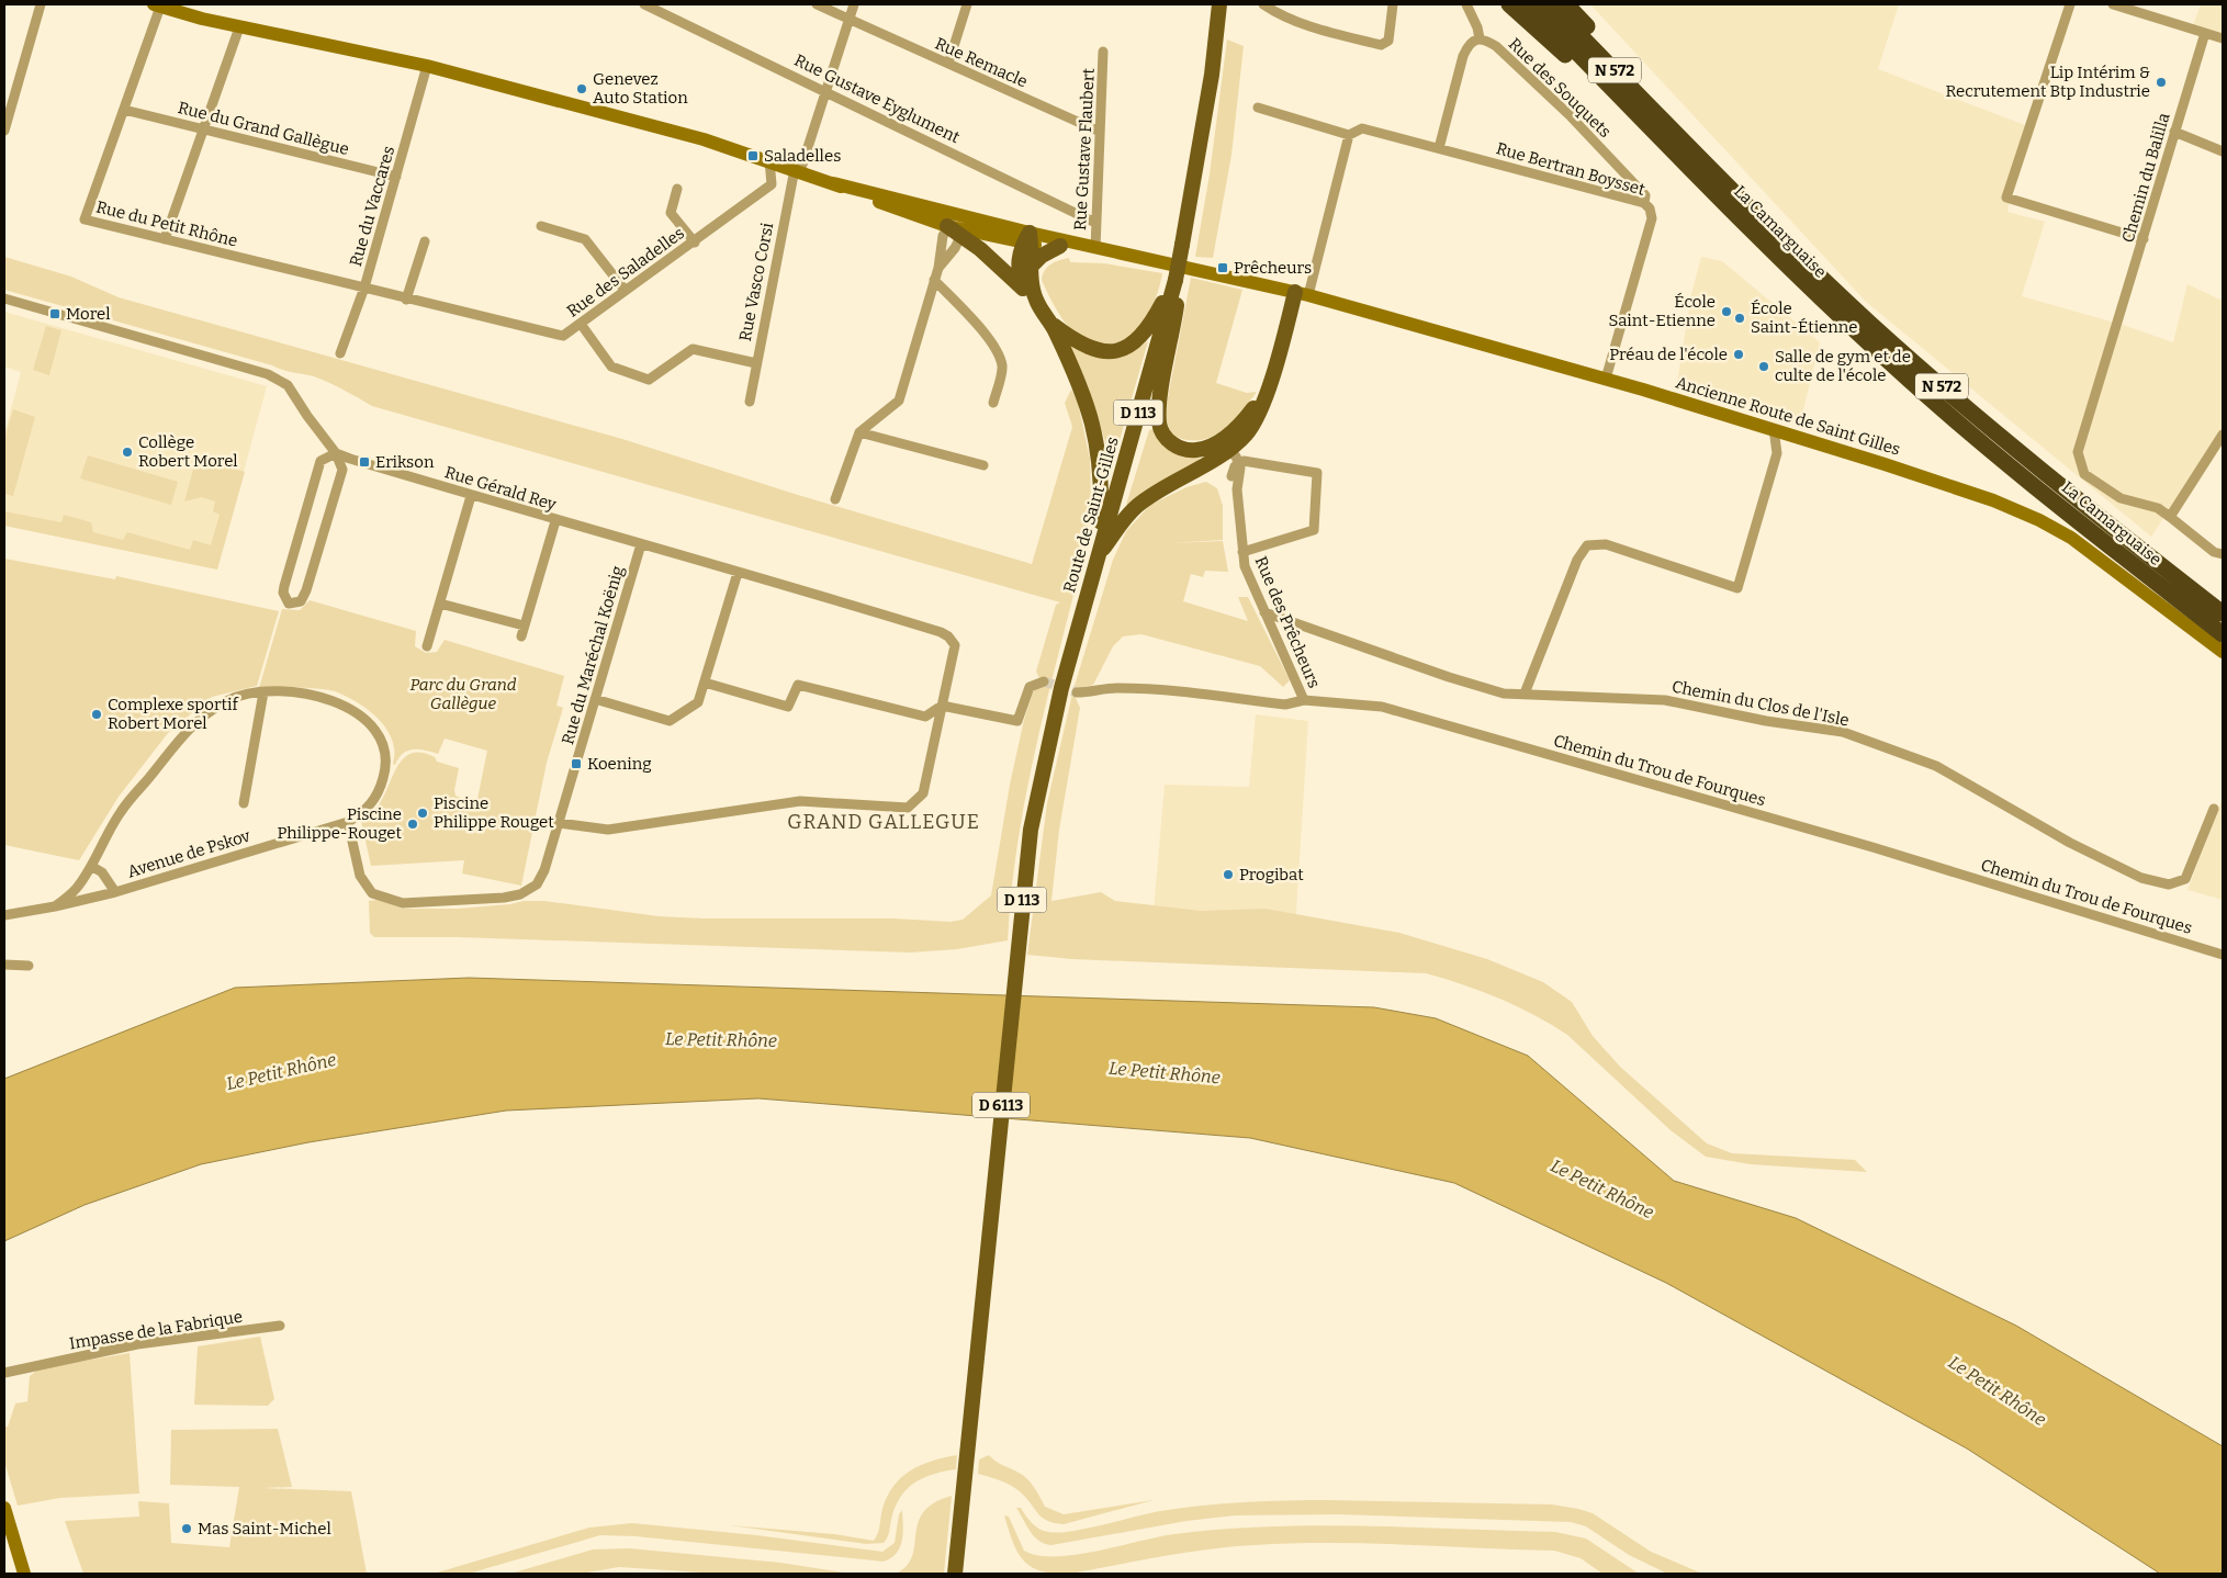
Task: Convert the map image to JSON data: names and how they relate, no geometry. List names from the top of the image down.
{
  "streets": {
    "highway": ["N 572", "La Camarguaise"],
    "main road": ["D 113", "Route de Saint-Gilles", "D 6113"],
    "street": [
      "Rue Remacle",
      "Rue des Souquets",
      "Rue Gustave Eyglument",
      "Rue du Grand Gallègue",
      "Rue Gustave Flaubert",
      "Rue Bertran Boysset",
      "Chemin du Balilla",
      "Rue du Vaccares",
      "Rue du Petit Rhône",
      "Rue des Saladelles",
      "Rue Vasco Corsi",
      "Ancienne Route de Saint Gilles",
      "Rue Gérald Rey",
      "Rue des Prêcheurs",
      "Rue du Maréchal Koënig",
      "Chemin du Clos de l'Isle",
      "Chemin du Trou de Fourques",
      "Avenue de Pskov",
      "Impasse de la Fabrique"
    ]
  },
  "crossings": [
    ["Rue Remacle", "Rue Gustave Flaubert"],
    ["Rue Remacle", "Rue Vasco Corsi"],
    ["Rue des Souquets", "Rue Bertran Boysset"],
    ["Rue Gustave Eyglument", "Rue Gustave Flaubert"],
    ["Rue Gustave Eyglument", "Rue Vasco Corsi"],
    ["Rue du Grand Gallègue", "Rue du Vaccares"],
    ["Rue du Grand Gallègue", "Rue du Petit Rhône"],
    ["Rue Gustave Flaubert", "Ancienne Route de Saint Gilles"],
    ["Rue Bertran Boysset", "Ancienne Route de Saint Gilles"],
    ["Rue du Vaccares", "Rue du Petit Rhône"],
    ["Rue du Vaccares", "Rue des Saladelles"],
    ["Rue du Petit Rhône", "Rue des Saladelles"],
    ["Rue Gérald Rey", "Rue du Maréchal Koënig"],
    ["Route de Saint-Gilles", "D 6113"],
    ["Rue des Prêcheurs", "Chemin du Clos de l'Isle"],
    ["Rue des Prêcheurs", "Chemin du Trou de Fourques"],
    ["Rue du Maréchal Koënig", "Avenue de Pskov"]
  ],
  "districts": ["GRAND GALLEGUE"],
  "water": ["Le Petit Rhône"],
  "parks": ["Parc du Grand Gallègue"],
  "places": {
    "other": [
      "Lip Intérim & Recrutement Btp Industrie",
      "Genevez Auto Station",
      "École Saint-Etienne",
      "École Saint-Étienne",
      "Préau de l'école",
      "Salle de gym et de culte de l'école",
      "Collège Robert Morel",
      "Complexe sportif Robert Morel",
      "Piscine Philippe Rouget",
      "Piscine Philippe-Rouget",
      "Progibat",
      "Mas Saint-Michel"
    ],
    "transit": [
      "Saladelles",
      "Prêcheurs",
      "Morel",
      "Erikson",
      "Koening"
    ]
  }
}
